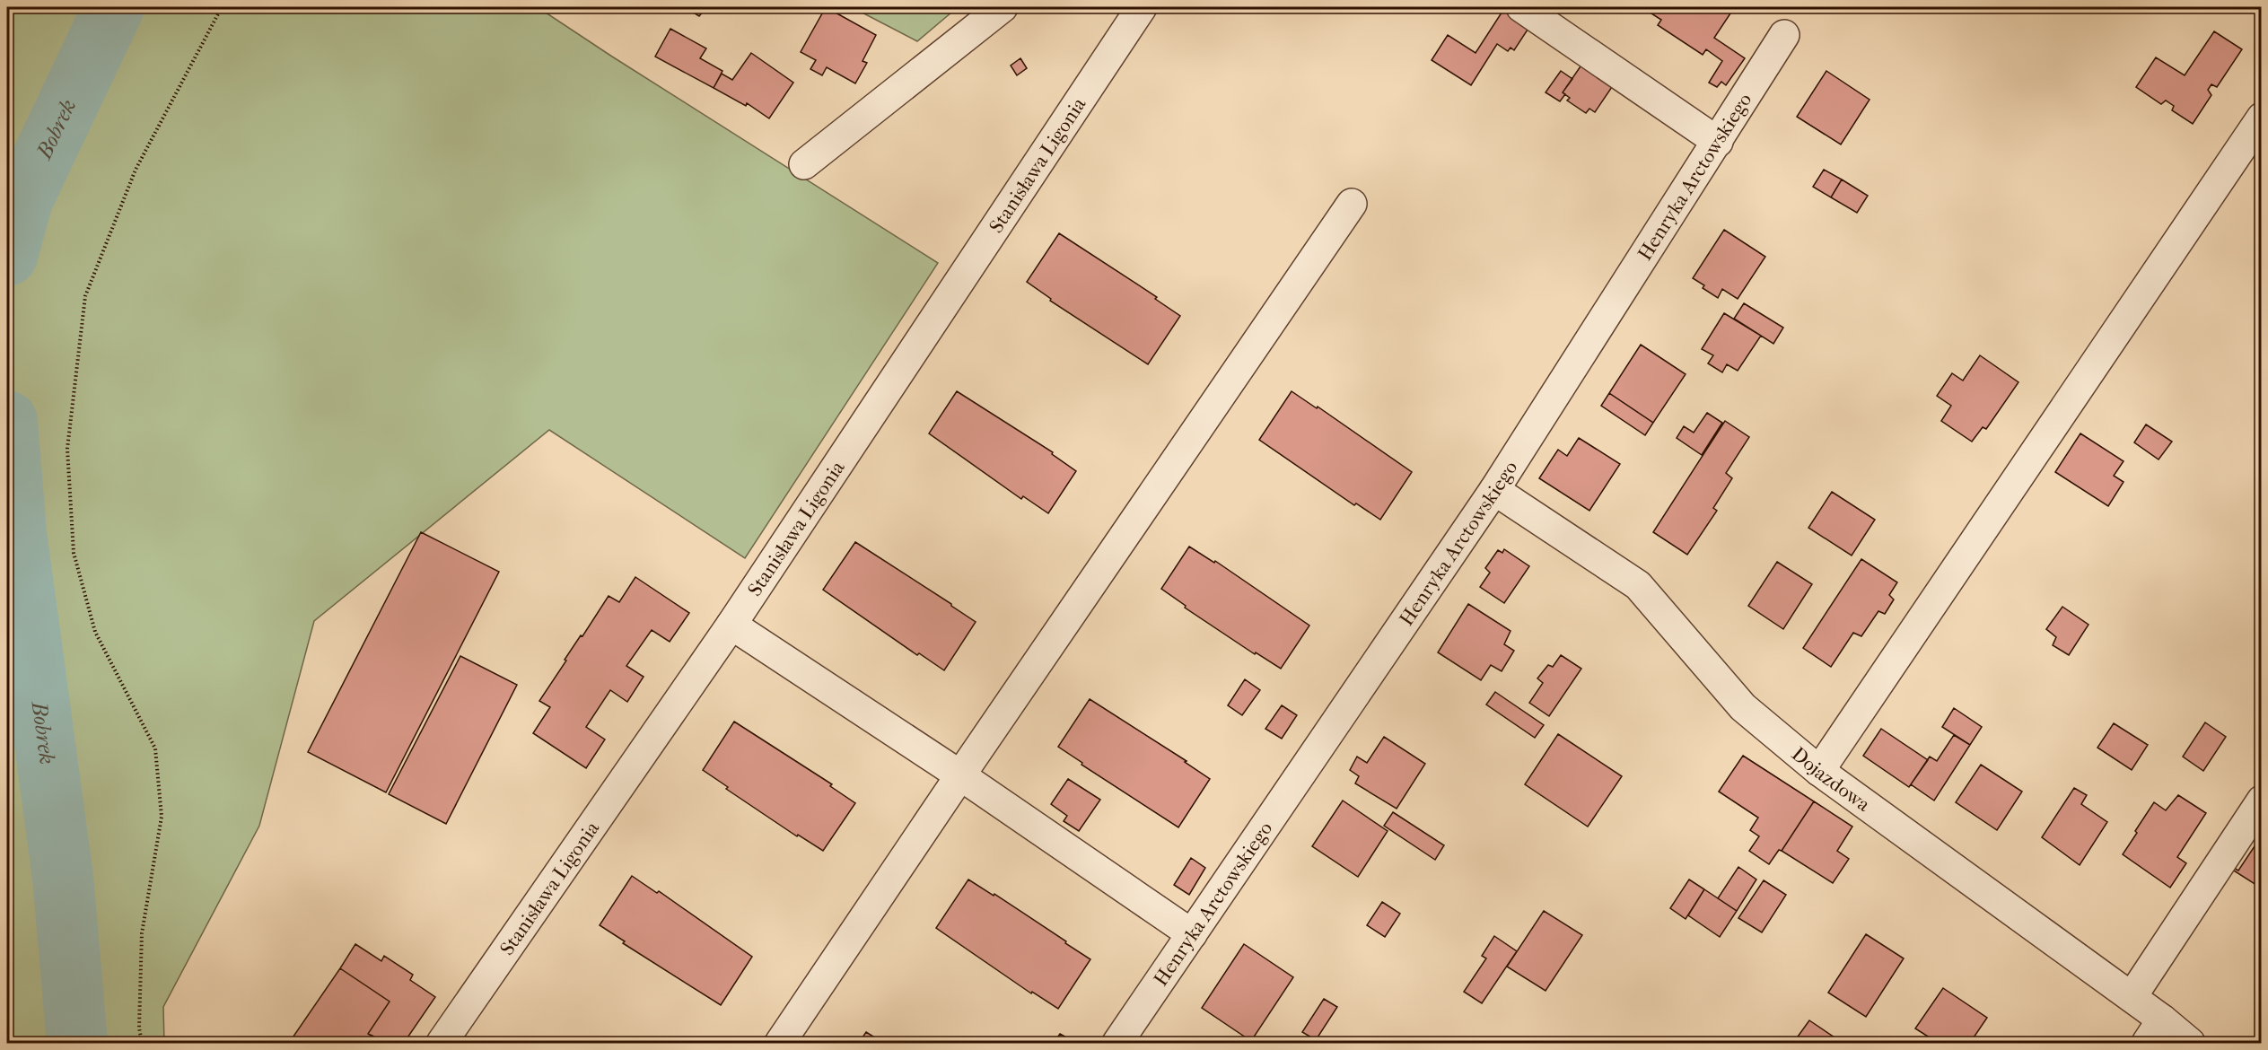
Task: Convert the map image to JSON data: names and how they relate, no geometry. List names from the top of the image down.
{
  "streets": {
    "street": ["Stanisława Ligonia", "Henryka Arctowskiego", "Dojazdowa"]
  },
  "crossings": [
    ["Henryka Arctowskiego", "Dojazdowa"]
  ],
  "water": ["Bobrek"]
}
